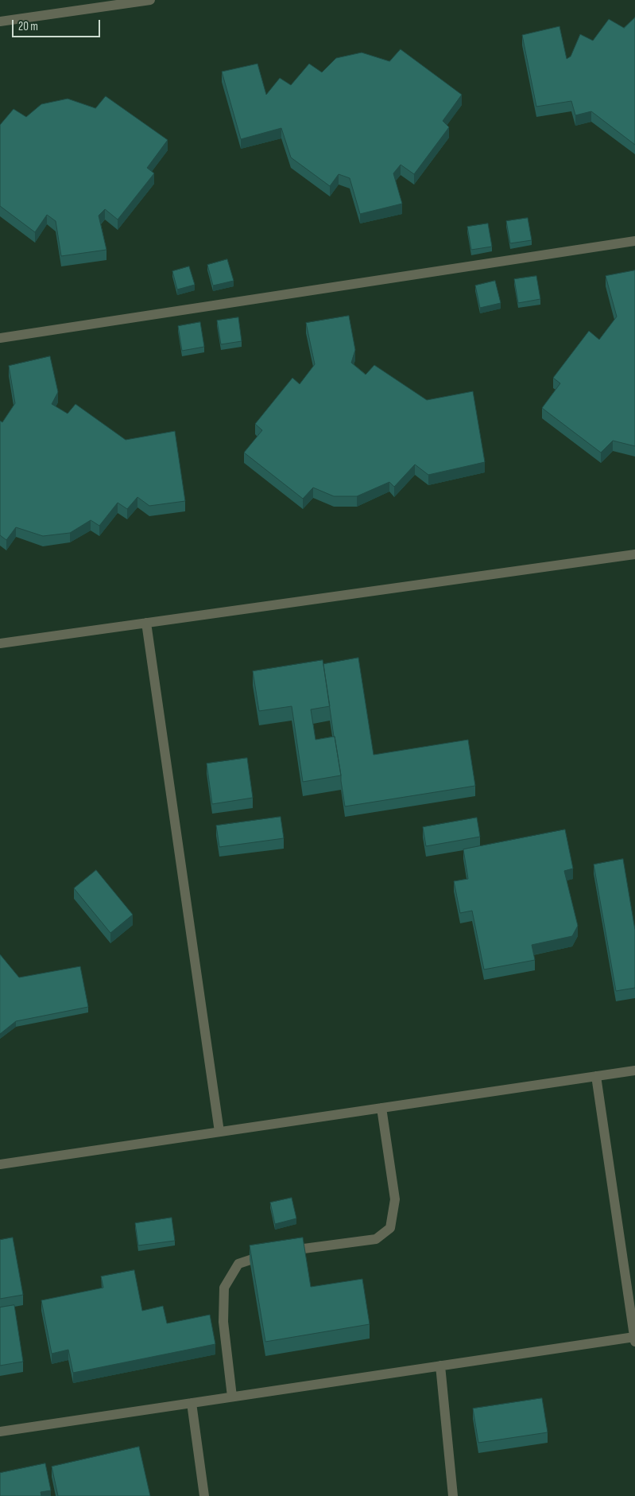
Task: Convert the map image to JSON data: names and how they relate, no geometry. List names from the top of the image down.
{
  "scale_bar": "20 m"
}
